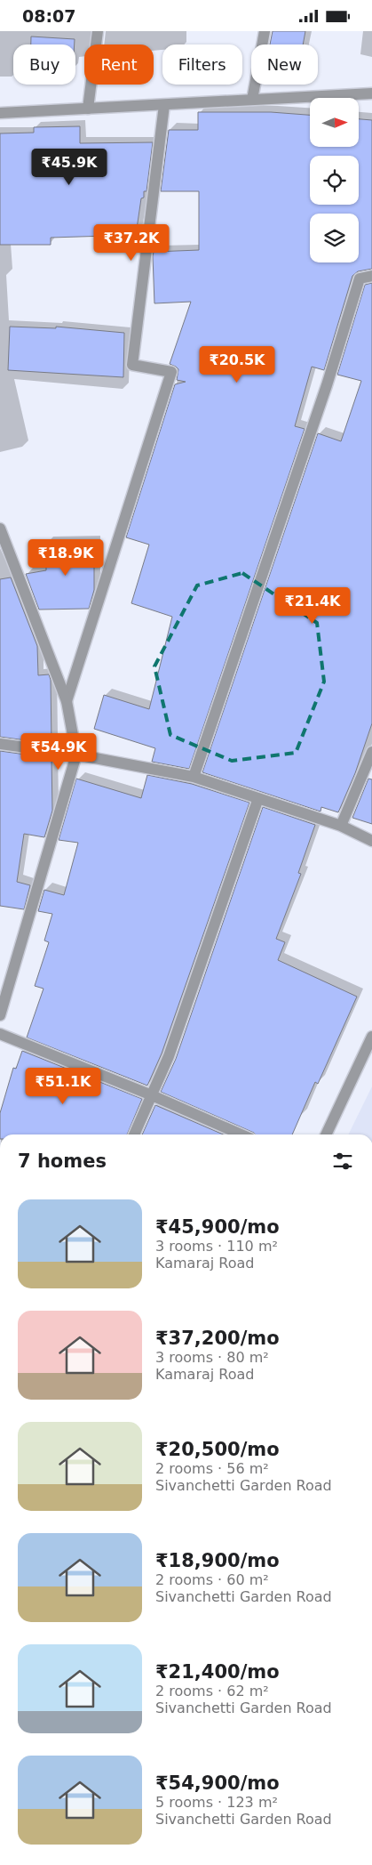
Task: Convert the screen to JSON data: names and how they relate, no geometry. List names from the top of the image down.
{
  "north": "right",
  "page": {
    "status": "08:07",
    "chip": [
      "Buy",
      "Rent",
      "Filters",
      "New"
    ],
    "price": [
      "₹45.9K",
      "₹37.2K",
      "₹20.5K",
      "₹18.9K",
      "₹21.4K",
      "₹54.9K",
      "₹51.1K"
    ],
    "heading": "7 homes",
    "list": [
      {
        "name": "₹45,900/mo",
        "note": "3 rooms · 110 m² · Kamaraj Road"
      },
      {
        "name": "₹37,200/mo",
        "note": "3 rooms · 80 m² · Kamaraj Road"
      },
      {
        "name": "₹20,500/mo",
        "note": "2 rooms · 56 m² · Sivanchetti Garden Road"
      },
      {
        "name": "₹18,900/mo",
        "note": "2 rooms · 60 m² · Sivanchetti Garden Road"
      },
      {
        "name": "₹21,400/mo",
        "note": "2 rooms · 62 m² · Sivanchetti Garden Road"
      },
      {
        "name": "₹54,900/mo",
        "note": "5 rooms · 123 m² · Sivanchetti Garden Road"
      }
    ]
  }
}
